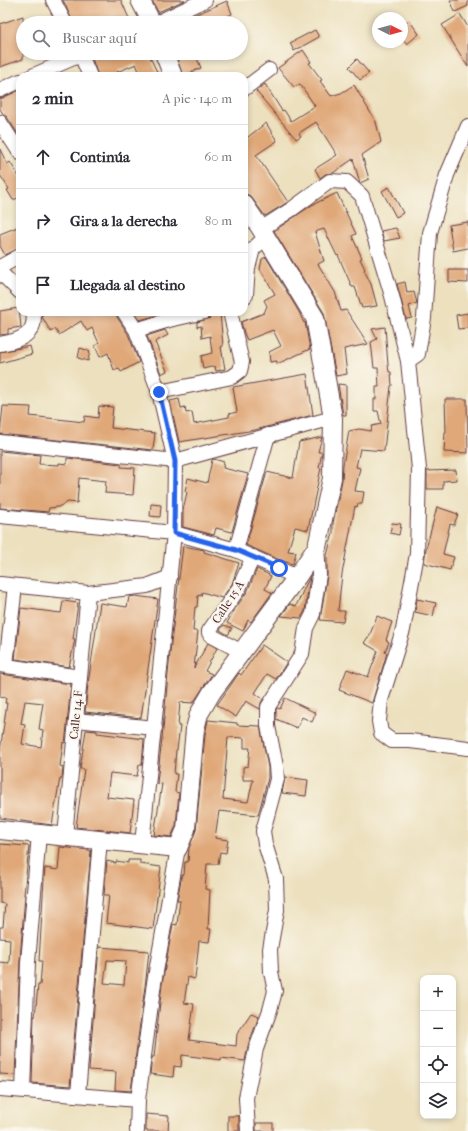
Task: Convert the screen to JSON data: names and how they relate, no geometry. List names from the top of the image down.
{
  "streets": {
    "street": ["Calle 15 A", "Calle 14 F"]
  },
  "north": "right",
  "page": {
    "search": "Buscar aquí",
    "heading": ["2 min", "A pie · 140 m"],
    "list": [
      ["Continúa", "60 m"],
      ["Gira a la derecha", "80 m"],
      "Llegada al destino"
    ],
    "map_buttons": ["+", "−"]
  }
}
